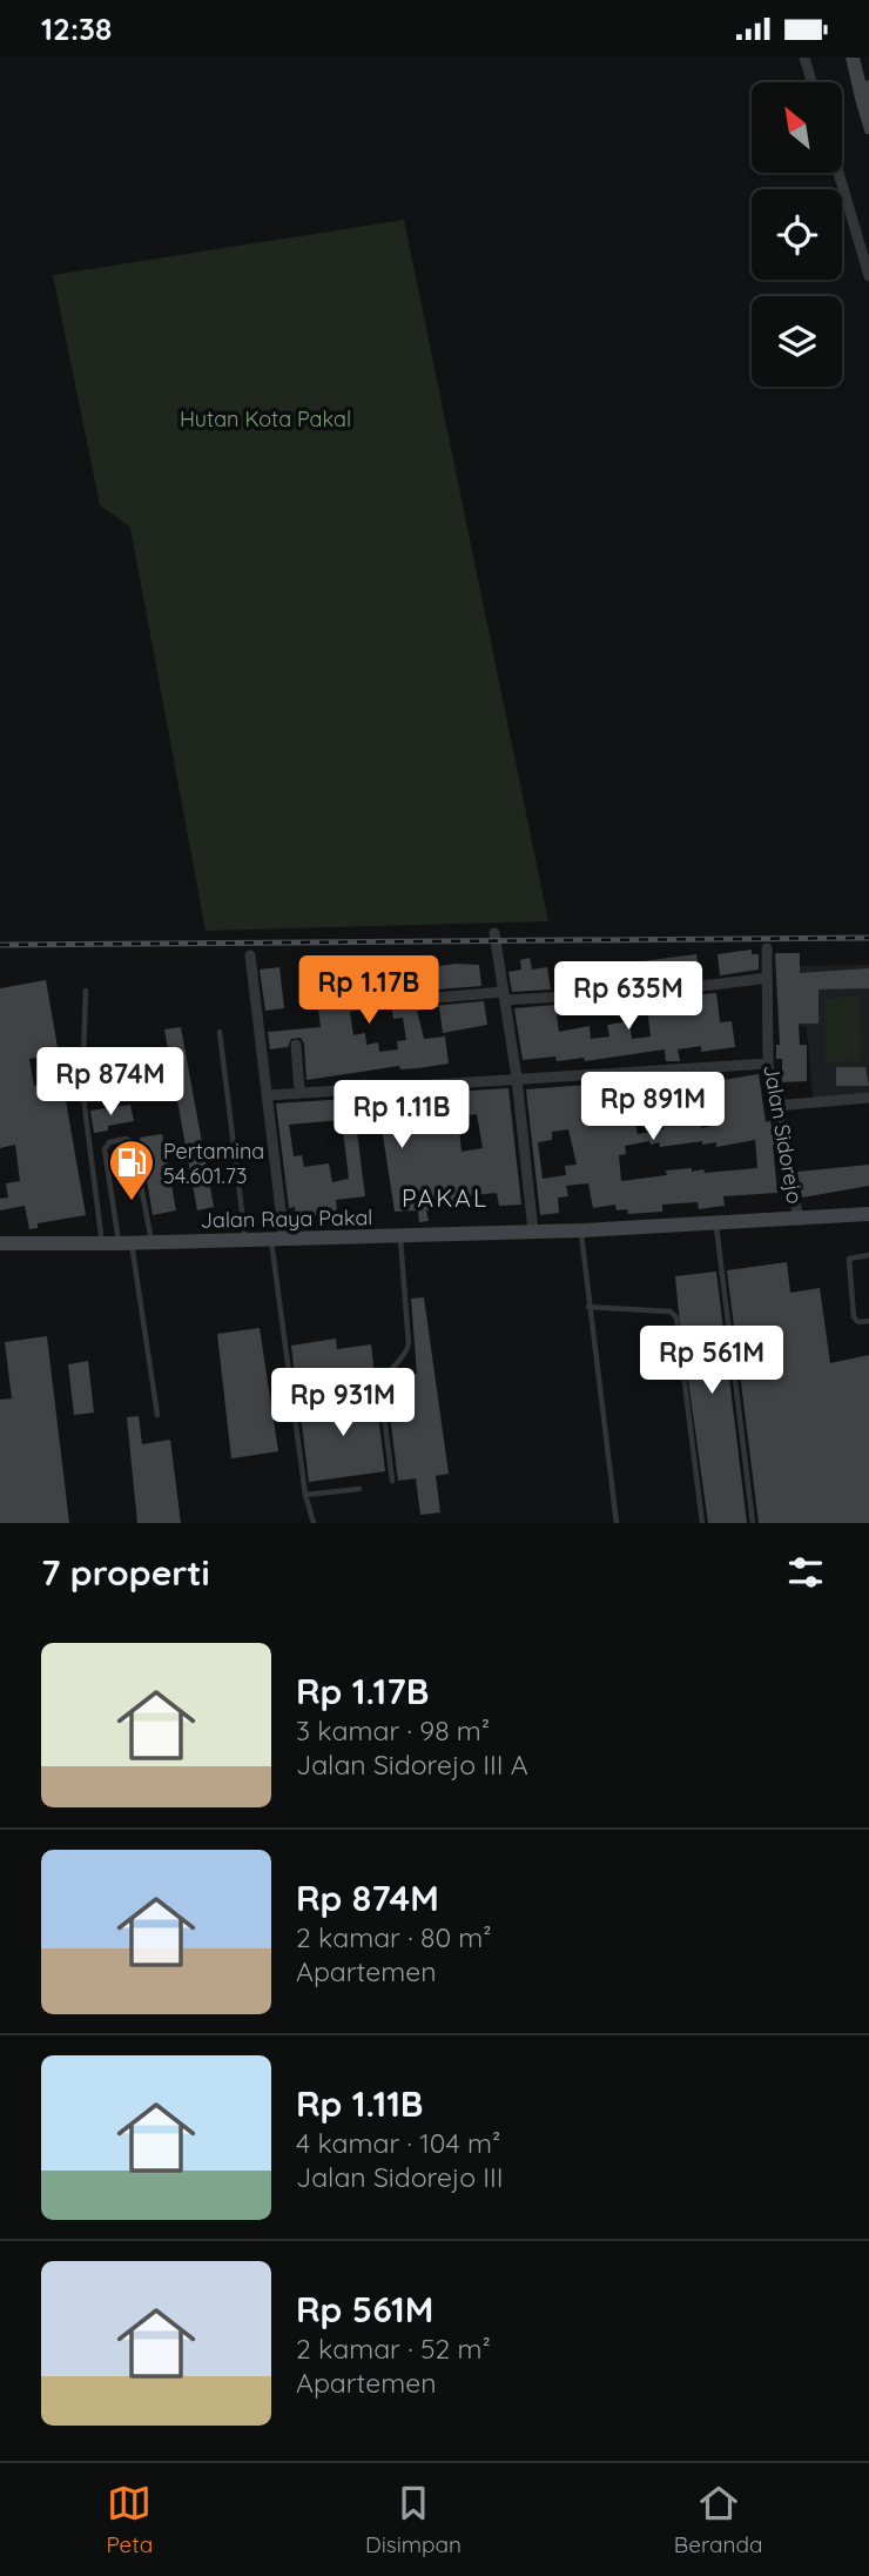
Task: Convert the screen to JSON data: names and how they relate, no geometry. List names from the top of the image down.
{
  "streets": {
    "main road": ["Jalan Raya Pakal"],
    "street": ["Jalan Sidorejo"]
  },
  "crossings": [
    ["Jalan Sidorejo", "Jalan Raya Pakal"]
  ],
  "districts": ["PAKAL"],
  "parks": ["Hutan Kota Pakal"],
  "places": {
    "fuel station": ["Pertamina 54.601.73"]
  },
  "north": "top left",
  "page": {
    "status": "12:38",
    "price": [
      "Rp 1.17B",
      "Rp 635M",
      "Rp 874M",
      "Rp 891M",
      "Rp 1.11B",
      "Rp 561M",
      "Rp 931M"
    ],
    "heading": "7 properti",
    "list": [
      {
        "name": "Rp 1.17B",
        "note": "3 kamar · 98 m² · Jalan Sidorejo III A"
      },
      {
        "name": "Rp 874M",
        "note": "2 kamar · 80 m² · Apartemen"
      },
      {
        "name": "Rp 1.11B",
        "note": "4 kamar · 104 m² · Jalan Sidorejo III"
      },
      {
        "name": "Rp 561M",
        "note": "2 kamar · 52 m² · Apartemen"
      }
    ],
    "tabs": ["Peta", "Disimpan", "Beranda"]
  }
}
